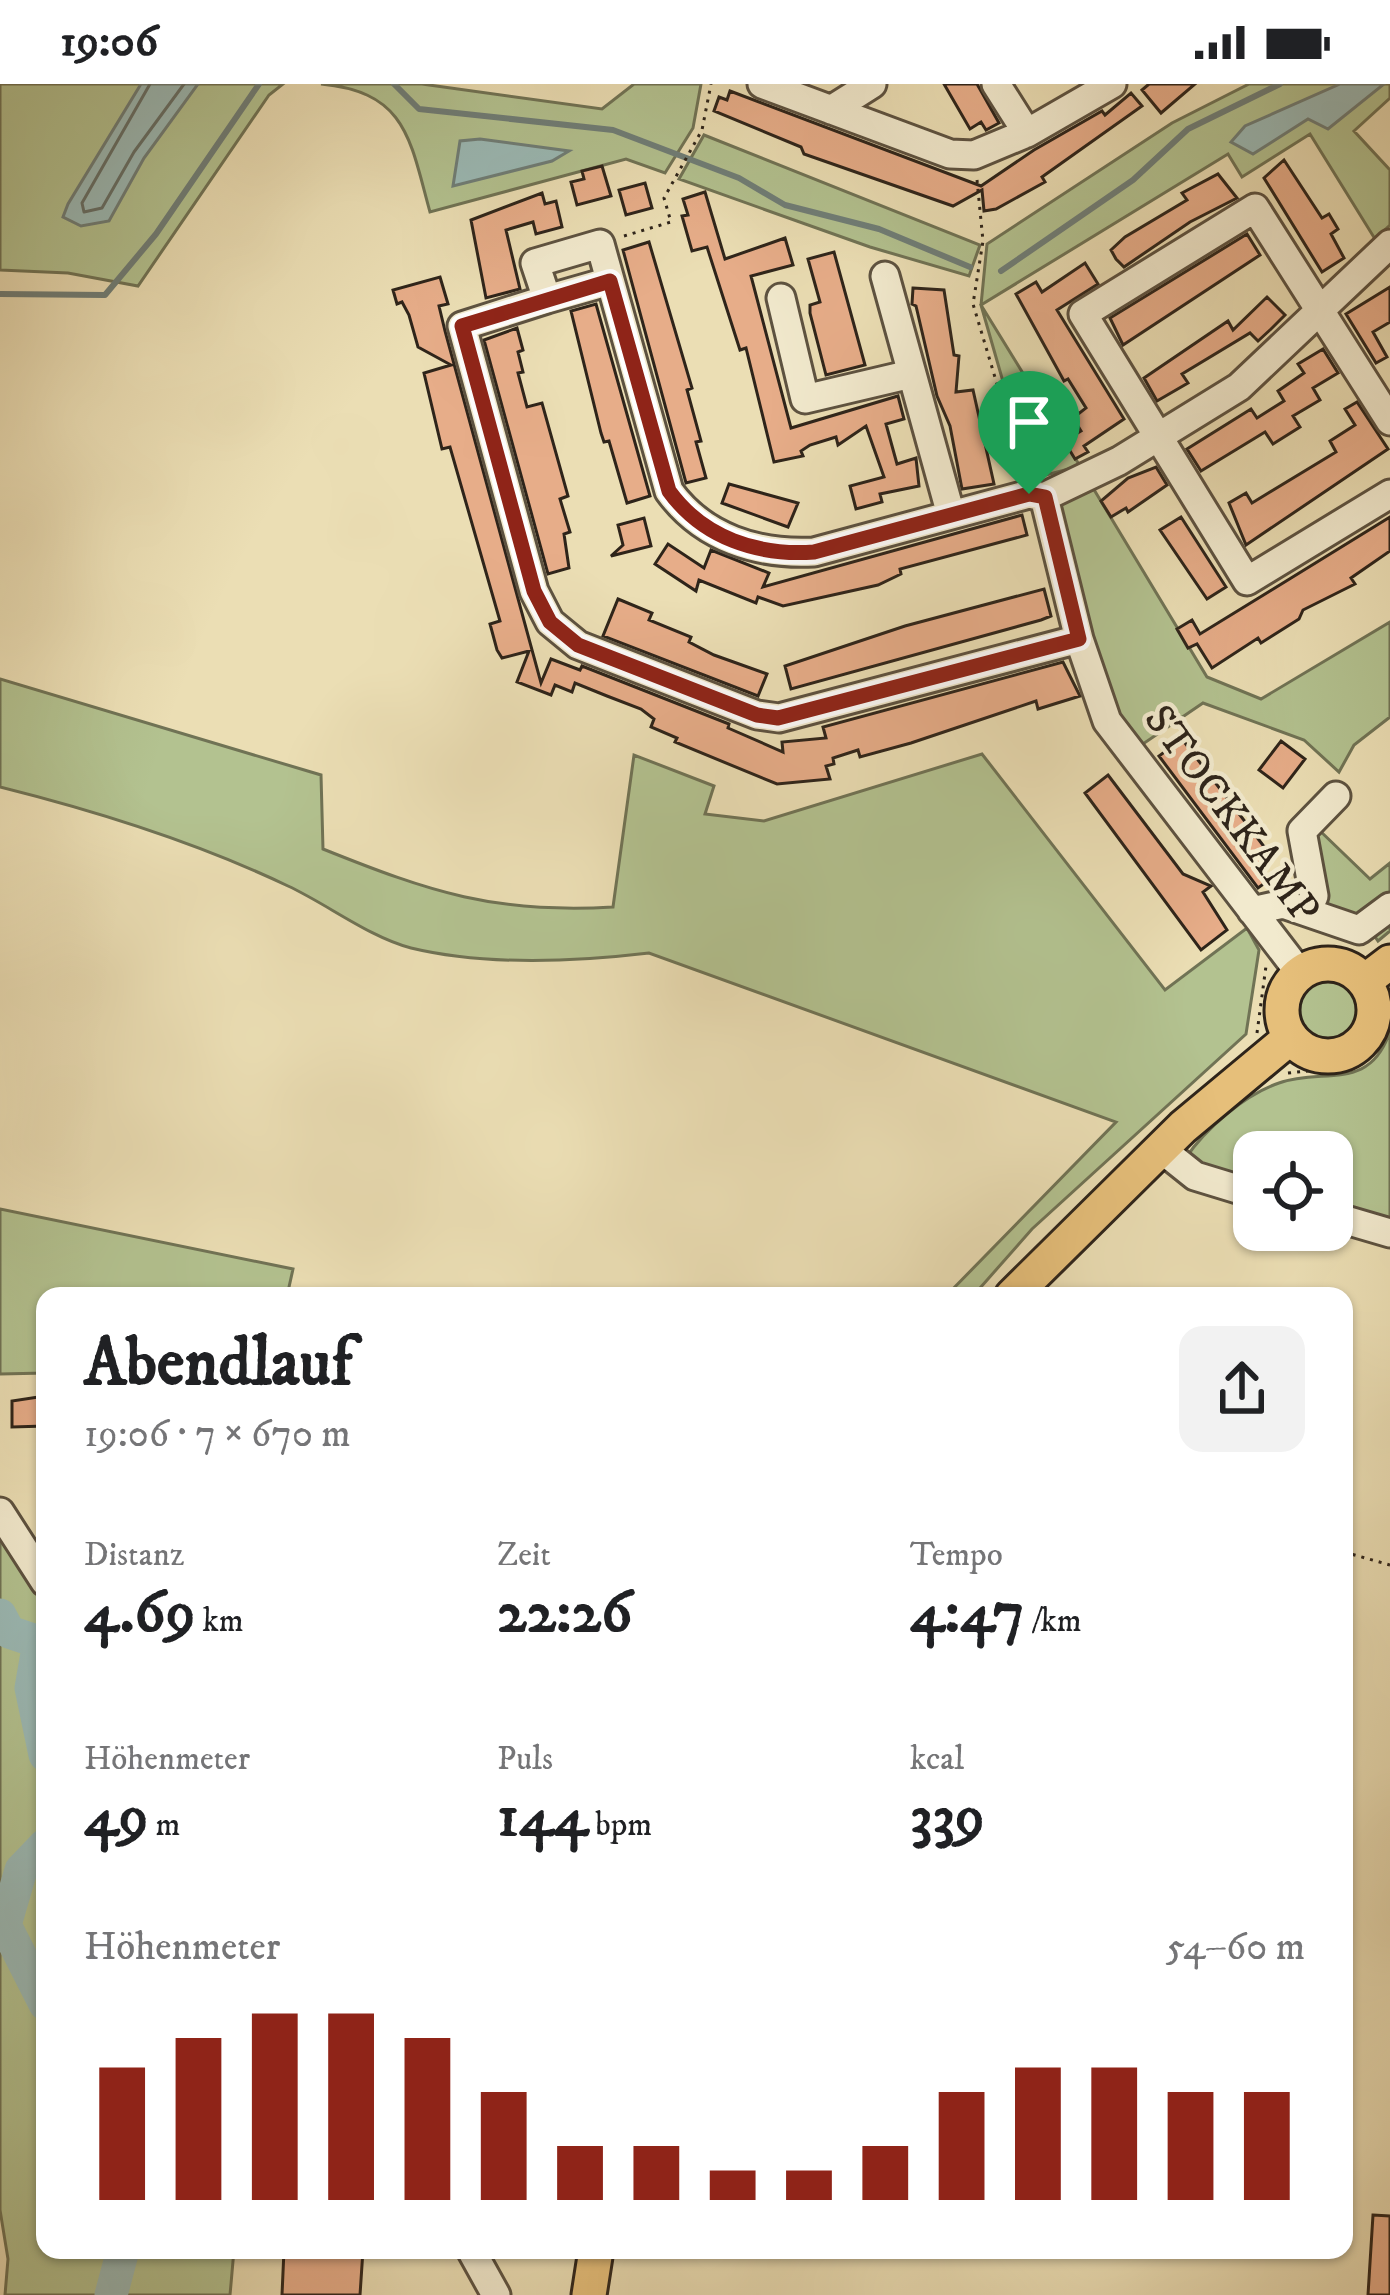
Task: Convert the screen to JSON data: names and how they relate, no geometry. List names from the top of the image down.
{
  "streets": {
    "street": ["STOCKKAMP"]
  },
  "page": {
    "status": "19:06",
    "heading": ["Abendlauf", "19:06 · 7 × 670 m"],
    "stats": [
      ["Distanz", "4.69 km"],
      ["Zeit", "22:26"],
      ["Tempo", "4:47 /km"],
      ["Höhenmeter", "49 m"],
      ["Puls", "144 bpm"],
      ["kcal", "339"]
    ],
    "chart": ["Höhenmeter", "54–60 m"]
  }
}
